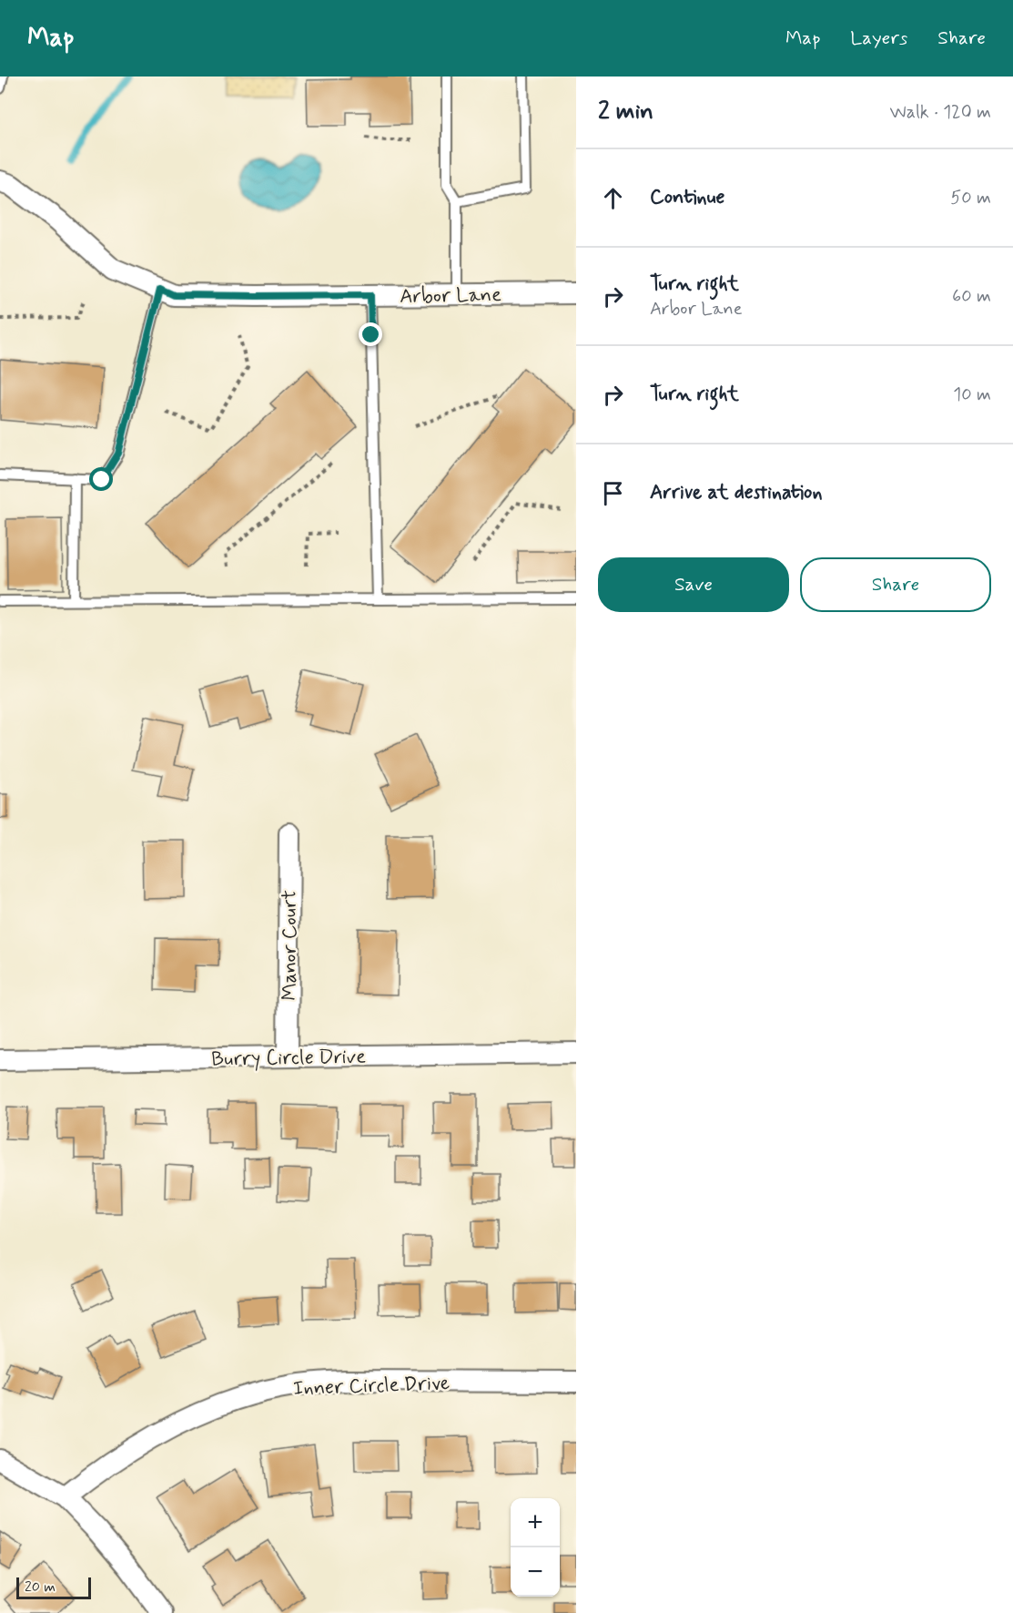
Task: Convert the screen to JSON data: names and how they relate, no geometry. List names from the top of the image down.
{
  "streets": {
    "street": [
      "Arbor Lane",
      "Manor Court",
      "Burry Circle Drive",
      "Inner Circle Drive"
    ]
  },
  "crossings": [
    ["Manor Court", "Burry Circle Drive"]
  ],
  "scale_bar": "20 m",
  "page": {
    "header": "Map",
    "nav": ["Map", "Layers", "Share"],
    "heading": ["2 min", "Walk · 120 m"],
    "list": [
      ["Continue", "50 m"],
      ["Turn right", "Arbor Lane", "60 m"],
      ["Turn right", "10 m"],
      "Arrive at destination"
    ],
    "buttons": ["Save", "Share"],
    "map_buttons": ["+", "−"],
    "scale": "20 m"
  }
}
